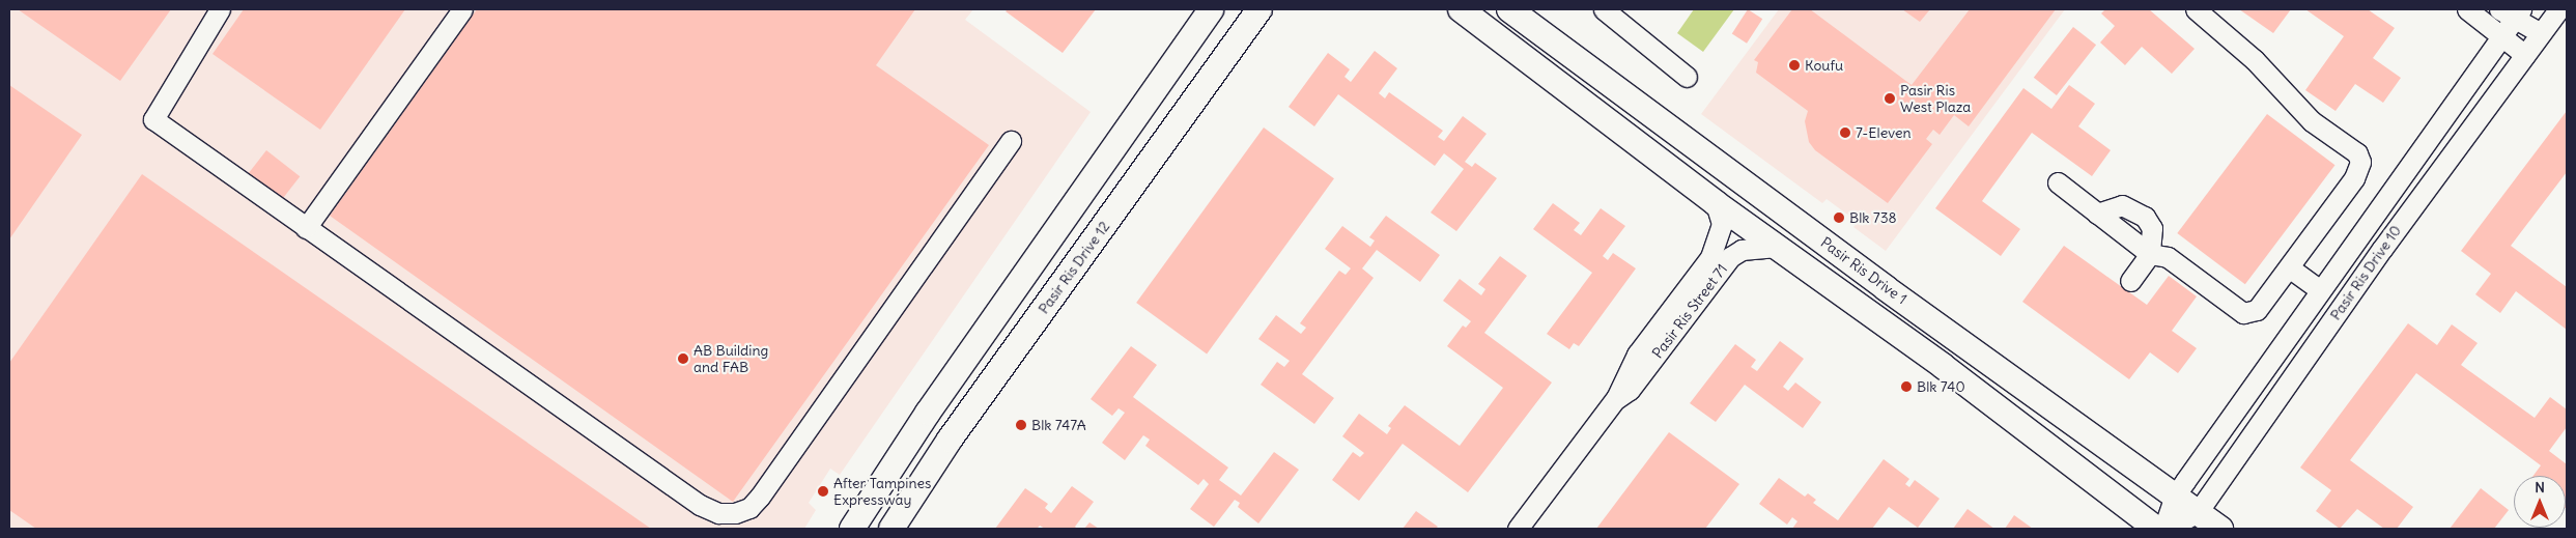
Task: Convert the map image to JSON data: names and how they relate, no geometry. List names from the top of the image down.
{
  "streets": {
    "main road": ["Pasir Ris Drive 12", "Pasir Ris Drive 1"],
    "street": ["Pasir Ris Drive 10", "Pasir Ris Street 71"]
  },
  "crossings": [
    ["Pasir Ris Drive 1", "Pasir Ris Drive 10"]
  ],
  "places": [
    "Koufu",
    "Pasir Ris West Plaza",
    "7-Eleven",
    "Blk 738",
    "AB Building and FAB",
    "Blk 740",
    "Blk 747A",
    "After Tampines Expressway"
  ],
  "north": "top"
}
